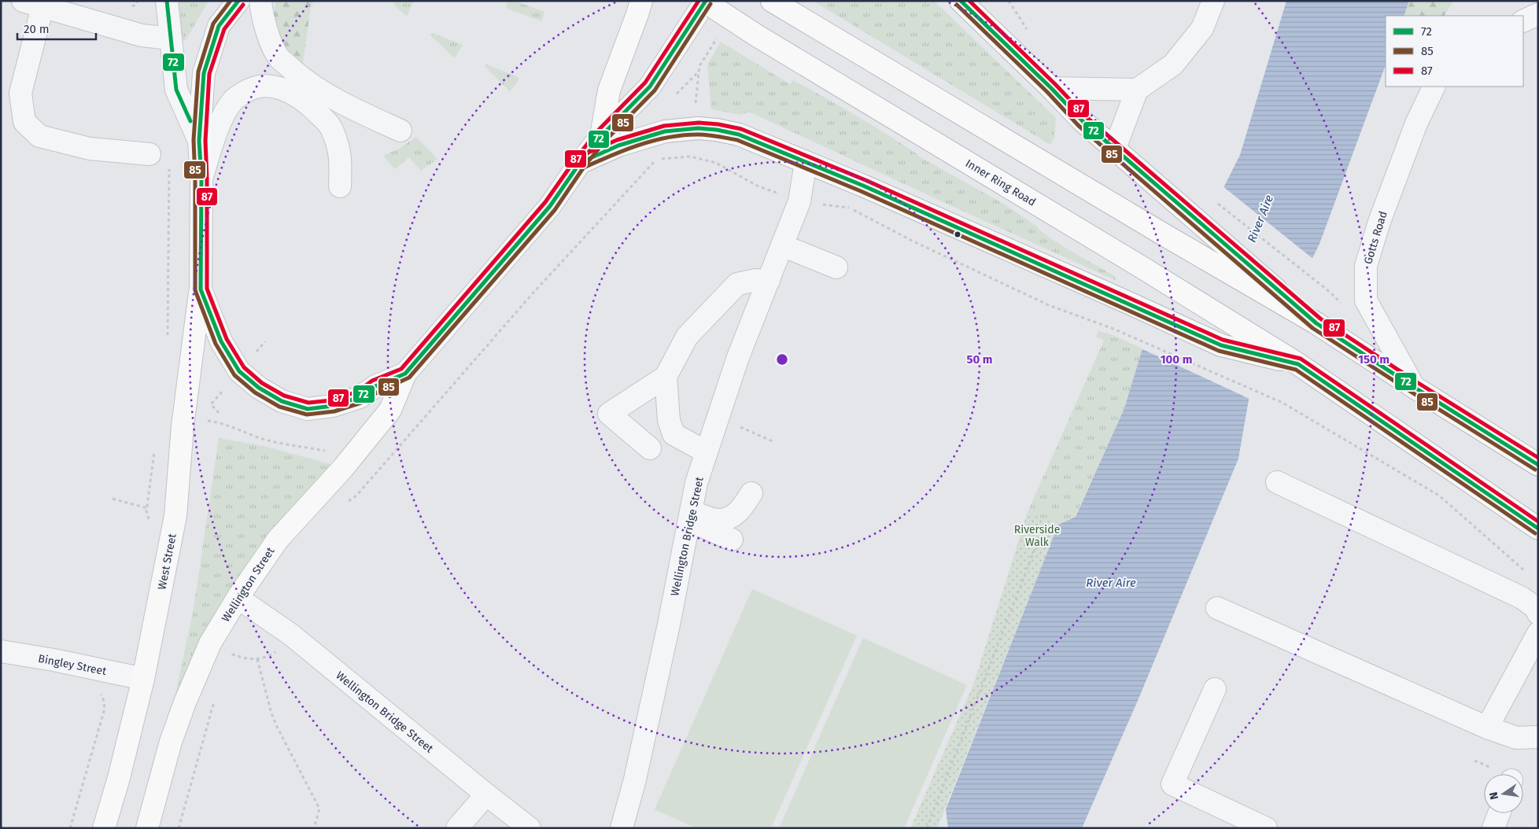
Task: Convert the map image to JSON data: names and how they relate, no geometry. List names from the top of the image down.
{
  "streets": {
    "main road": ["Inner Ring Road", "West Street", "Wellington Street"],
    "street": ["Gotts Road", "Wellington Bridge Street", "Bingley Street"]
  },
  "crossings": [
    ["Wellington Bridge Street", "Wellington Street"],
    ["West Street", "Bingley Street"]
  ],
  "water": ["River Aire"],
  "parks": ["Riverside Walk"],
  "lines": ["transit line 72", "transit line 85", "transit line 87"],
  "legend": ["72", "85", "87"],
  "scale_bar": "20 m",
  "north": "left",
  "rings": ["50 m", "100 m", "150 m"]
}
